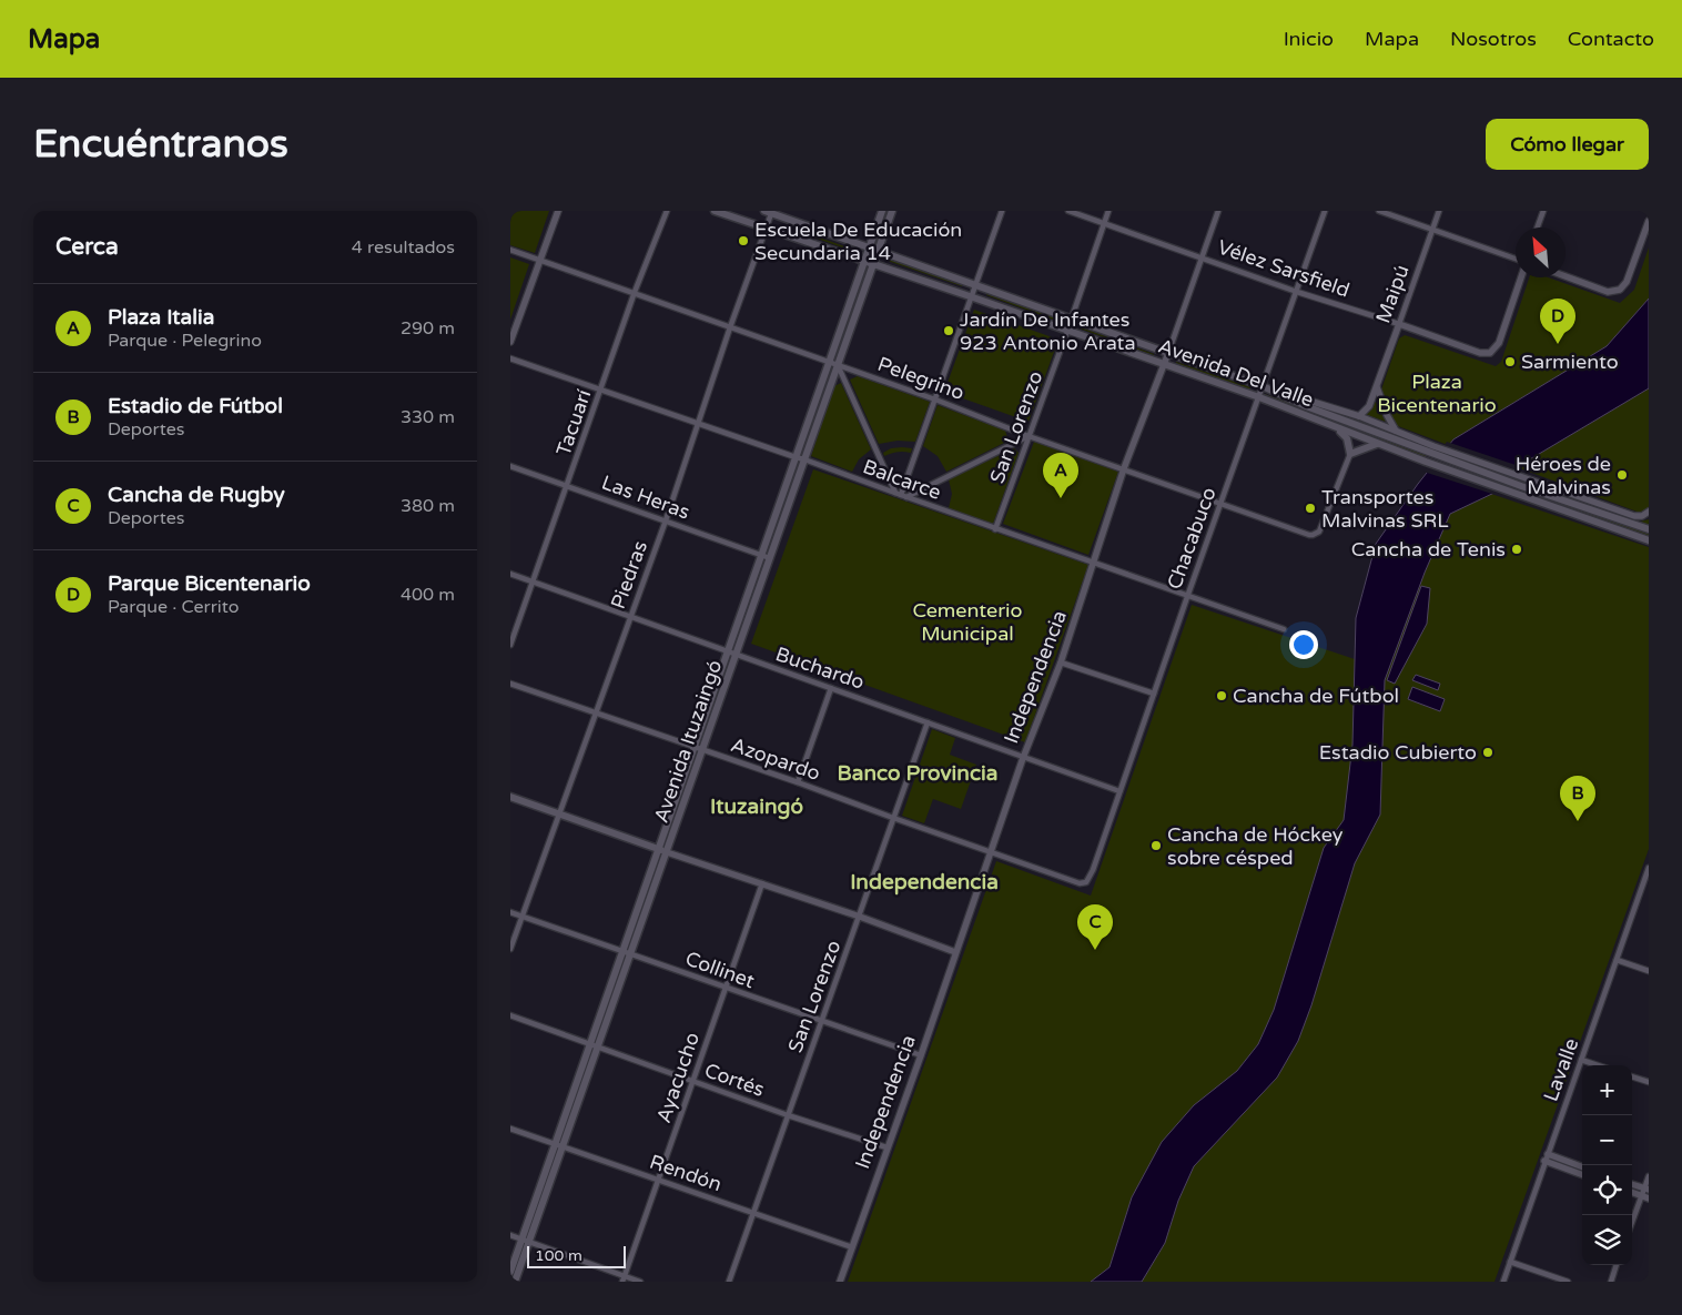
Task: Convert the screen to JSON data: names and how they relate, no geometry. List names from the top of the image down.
{
  "streets": {
    "main road": ["Avenida Del Valle", "Avenida Ituzaingó"],
    "street": [
      "Vélez Sarsfield",
      "Maipú",
      "Pelegrino",
      "Tacuarí",
      "San Lorenzo",
      "Balcarce",
      "Las Heras",
      "Chacabuco",
      "Piedras",
      "Buchardo",
      "Independencia",
      "Azopardo",
      "Collinet",
      "Lavalle",
      "Ayacucho",
      "Cortés",
      "Rendón"
    ]
  },
  "crossings": [
    ["Vélez Sarsfield", "Maipú"],
    ["Vélez Sarsfield", "San Lorenzo"],
    ["Vélez Sarsfield", "Chacabuco"],
    ["Vélez Sarsfield", "Independencia"],
    ["Maipú", "Avenida Del Valle"],
    ["Avenida Del Valle", "San Lorenzo"],
    ["Avenida Del Valle", "Chacabuco"],
    ["Avenida Del Valle", "Piedras"],
    ["Avenida Del Valle", "Independencia"],
    ["Avenida Del Valle", "Avenida Ituzaingó"],
    ["Pelegrino", "Tacuarí"],
    ["Pelegrino", "San Lorenzo"],
    ["Pelegrino", "Chacabuco"],
    ["Pelegrino", "Piedras"],
    ["Pelegrino", "Independencia"],
    ["Pelegrino", "Avenida Ituzaingó"],
    ["Tacuarí", "Balcarce"],
    ["Tacuarí", "Las Heras"],
    ["Tacuarí", "Buchardo"],
    ["San Lorenzo", "Balcarce"],
    ["San Lorenzo", "Buchardo"],
    ["San Lorenzo", "Azopardo"],
    ["San Lorenzo", "Collinet"],
    ["San Lorenzo", "Cortés"],
    ["San Lorenzo", "Rendón"],
    ["Balcarce", "Chacabuco"],
    ["Balcarce", "Piedras"],
    ["Balcarce", "Independencia"],
    ["Balcarce", "Avenida Ituzaingó"],
    ["Las Heras", "Piedras"],
    ["Las Heras", "Avenida Ituzaingó"],
    ["Chacabuco", "Buchardo"],
    ["Chacabuco", "Azopardo"],
    ["Piedras", "Buchardo"],
    ["Piedras", "Azopardo"],
    ["Piedras", "Collinet"],
    ["Buchardo", "Independencia"],
    ["Buchardo", "Avenida Ituzaingó"],
    ["Independencia", "Azopardo"],
    ["Independencia", "Collinet"],
    ["Independencia", "Cortés"],
    ["Independencia", "Rendón"],
    ["Avenida Ituzaingó", "Azopardo"],
    ["Avenida Ituzaingó", "Collinet"],
    ["Avenida Ituzaingó", "Cortés"],
    ["Avenida Ituzaingó", "Rendón"],
    ["Collinet", "Ayacucho"],
    ["Ayacucho", "Cortés"],
    ["Ayacucho", "Rendón"]
  ],
  "districts": ["Banco Provincia", "Ituzaingó", "Independencia"],
  "parks": ["Plaza Bicentenario", "Cementerio Municipal"],
  "places": [
    "Escuela De Educación Secundaria 14",
    "Jardín De Infantes 923 Antonio Arata",
    "Sarmiento",
    "Héroes de Malvinas",
    "Transportes Malvinas SRL",
    "Cancha de Tenis",
    "Cancha de Fútbol",
    "Estadio Cubierto",
    "Cancha de Hóckey sobre césped"
  ],
  "scale_bar": "100 m",
  "north": "top left",
  "page": {
    "header": "Mapa",
    "nav": [
      "Inicio",
      "Mapa",
      "Nosotros",
      "Contacto"
    ],
    "buttons": "Cómo llegar",
    "title": "Encuéntranos",
    "heading": ["Cerca", "4 resultados"],
    "list": [
      {
        "mark": "A",
        "name": "Plaza Italia",
        "note": "Parque · Pelegrino",
        "value": "290 m"
      },
      {
        "mark": "B",
        "name": "Estadio de Fútbol",
        "note": "Deportes",
        "value": "330 m"
      },
      {
        "mark": "C",
        "name": "Cancha de Rugby",
        "note": "Deportes",
        "value": "380 m"
      },
      {
        "mark": "D",
        "name": "Parque Bicentenario",
        "note": "Parque · Cerrito",
        "value": "400 m"
      }
    ],
    "pins": [
      "D",
      "A",
      "B",
      "C"
    ],
    "map_buttons": ["+", "−"],
    "scale": "100 m"
  }
}
